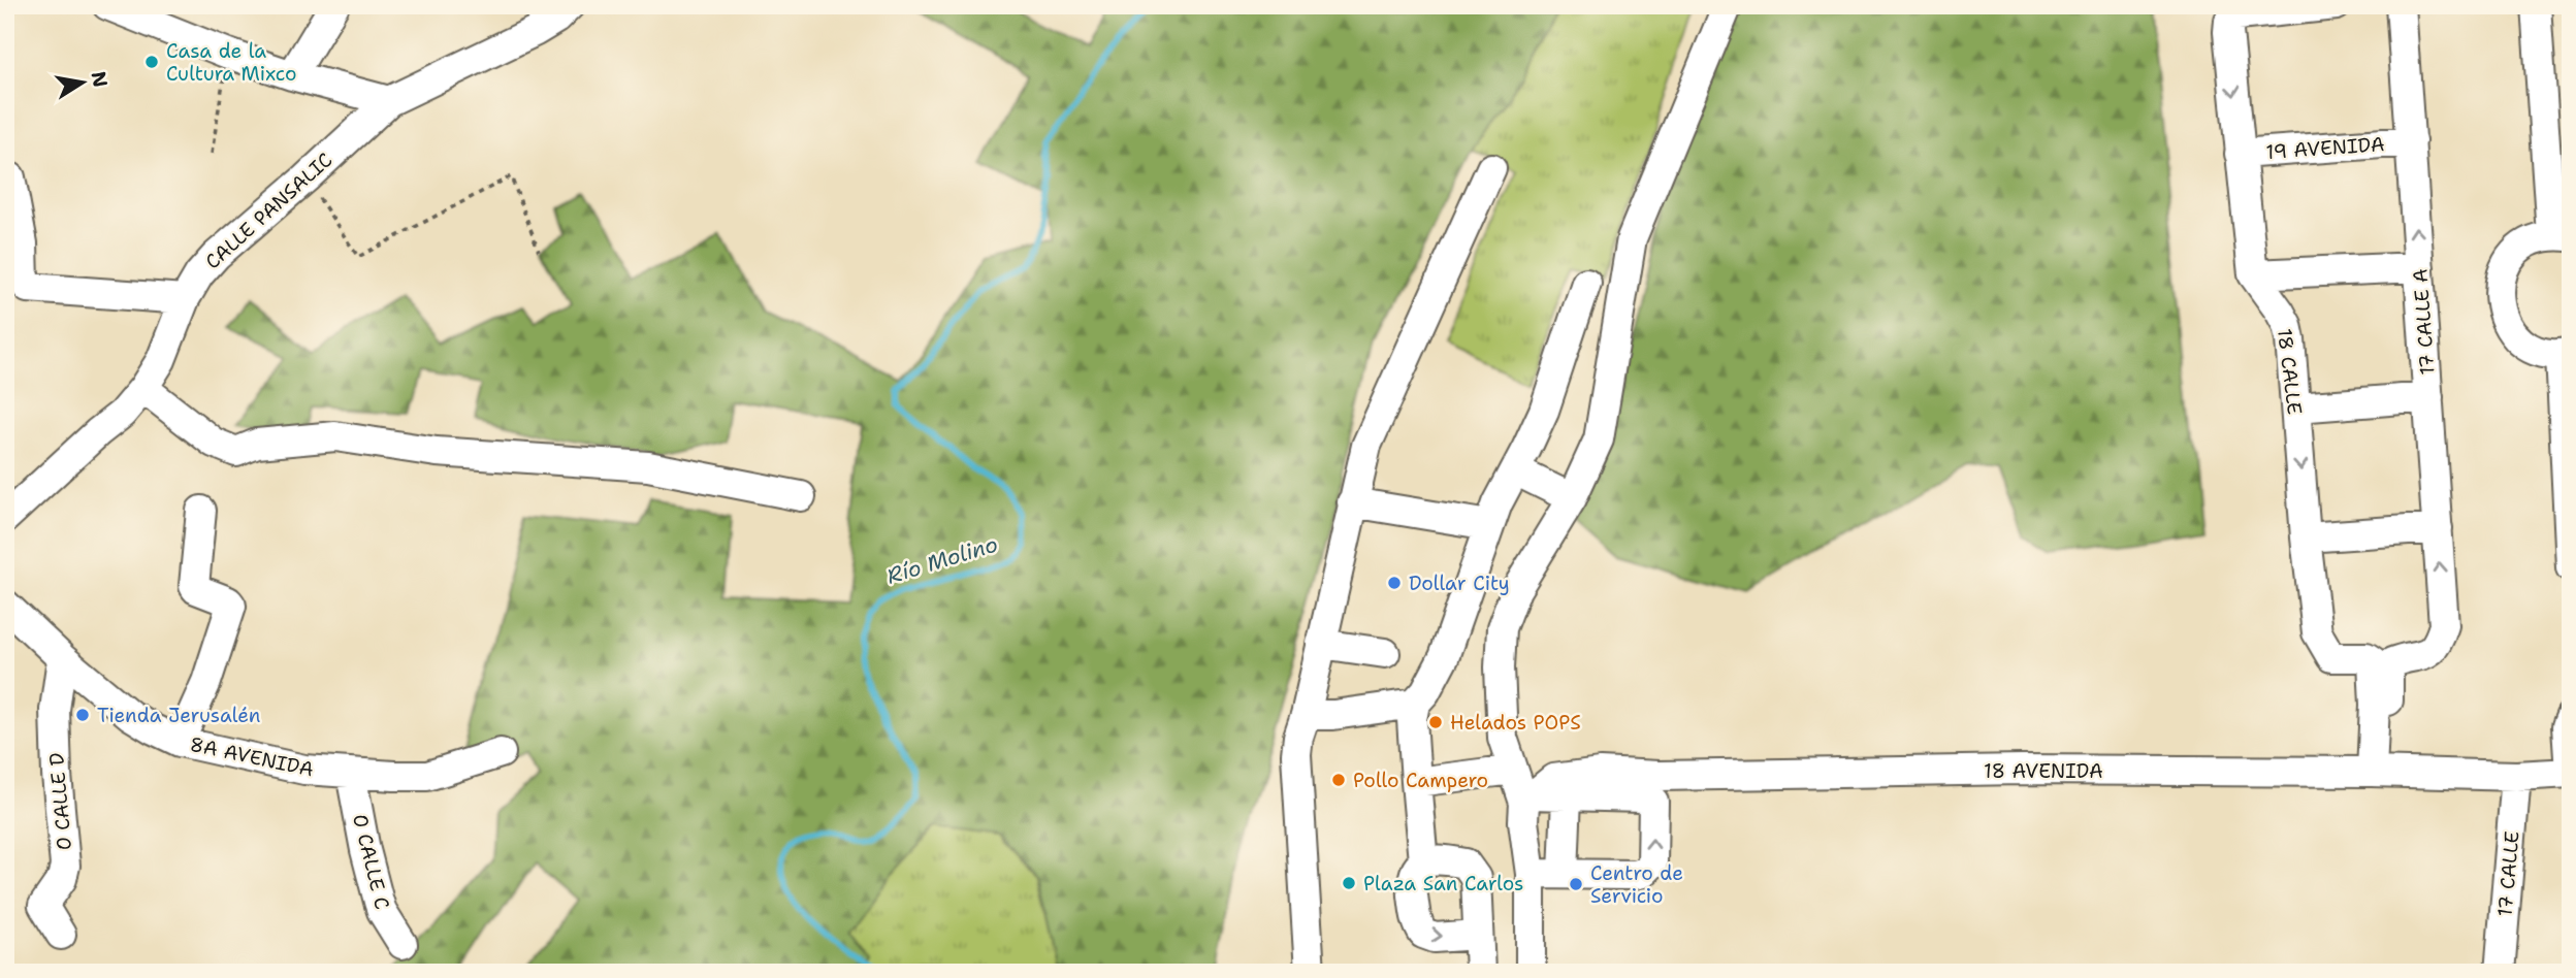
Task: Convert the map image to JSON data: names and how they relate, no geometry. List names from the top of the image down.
{
  "streets": {
    "street": [
      "19 AVENIDA",
      "CALLE PANSALIC",
      "17 CALLE A",
      "18 CALLE",
      "8A AVENIDA",
      "18 AVENIDA",
      "0 CALLE D",
      "0 CALLE C",
      "17 CALLE"
    ]
  },
  "crossings": [
    ["19 AVENIDA", "17 CALLE A"],
    ["19 AVENIDA", "18 CALLE"],
    ["8A AVENIDA", "0 CALLE D"],
    ["8A AVENIDA", "0 CALLE C"],
    ["18 AVENIDA", "17 CALLE"]
  ],
  "water": ["Río Molino"],
  "places": [
    "Casa de la Cultura Mixco",
    "Dollar City",
    "Tienda Jerusalén",
    "Helados POPS",
    "Pollo Campero",
    "Plaza San Carlos",
    "Centro de Servicio"
  ],
  "north": "right"
}
